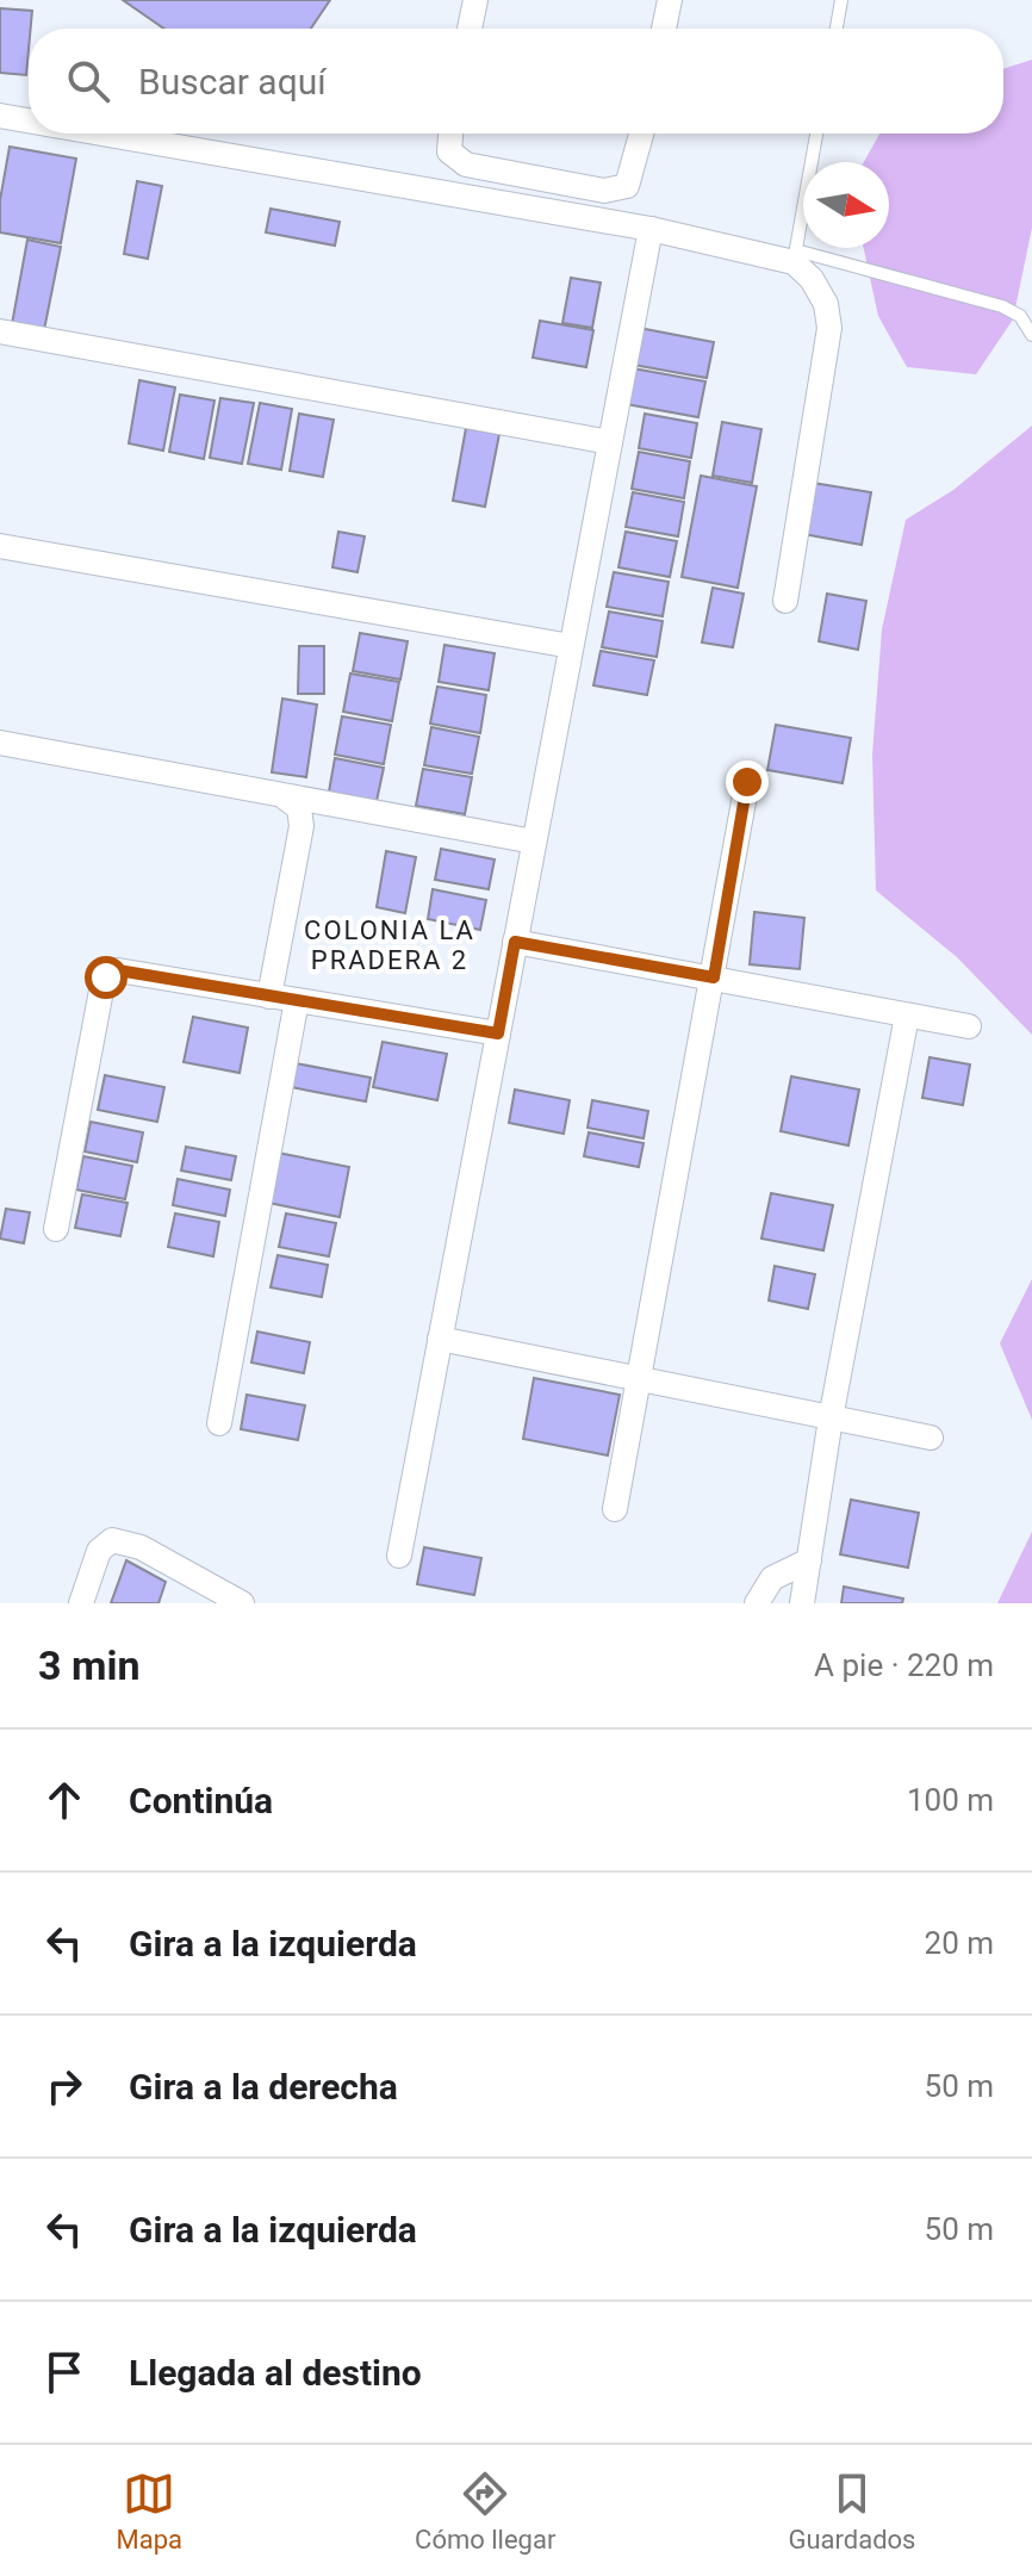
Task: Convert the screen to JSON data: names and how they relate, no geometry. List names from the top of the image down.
{
  "districts": ["COLONIA LA PRADERA 2"],
  "north": "right",
  "page": {
    "search": "Buscar aquí",
    "heading": ["3 min", "A pie · 220 m"],
    "list": [
      ["Continúa", "100 m"],
      ["Gira a la izquierda", "20 m"],
      ["Gira a la derecha", "50 m"],
      ["Gira a la izquierda", "50 m"],
      "Llegada al destino"
    ],
    "nav": ["Mapa", "Cómo llegar", "Guardados"]
  }
}
